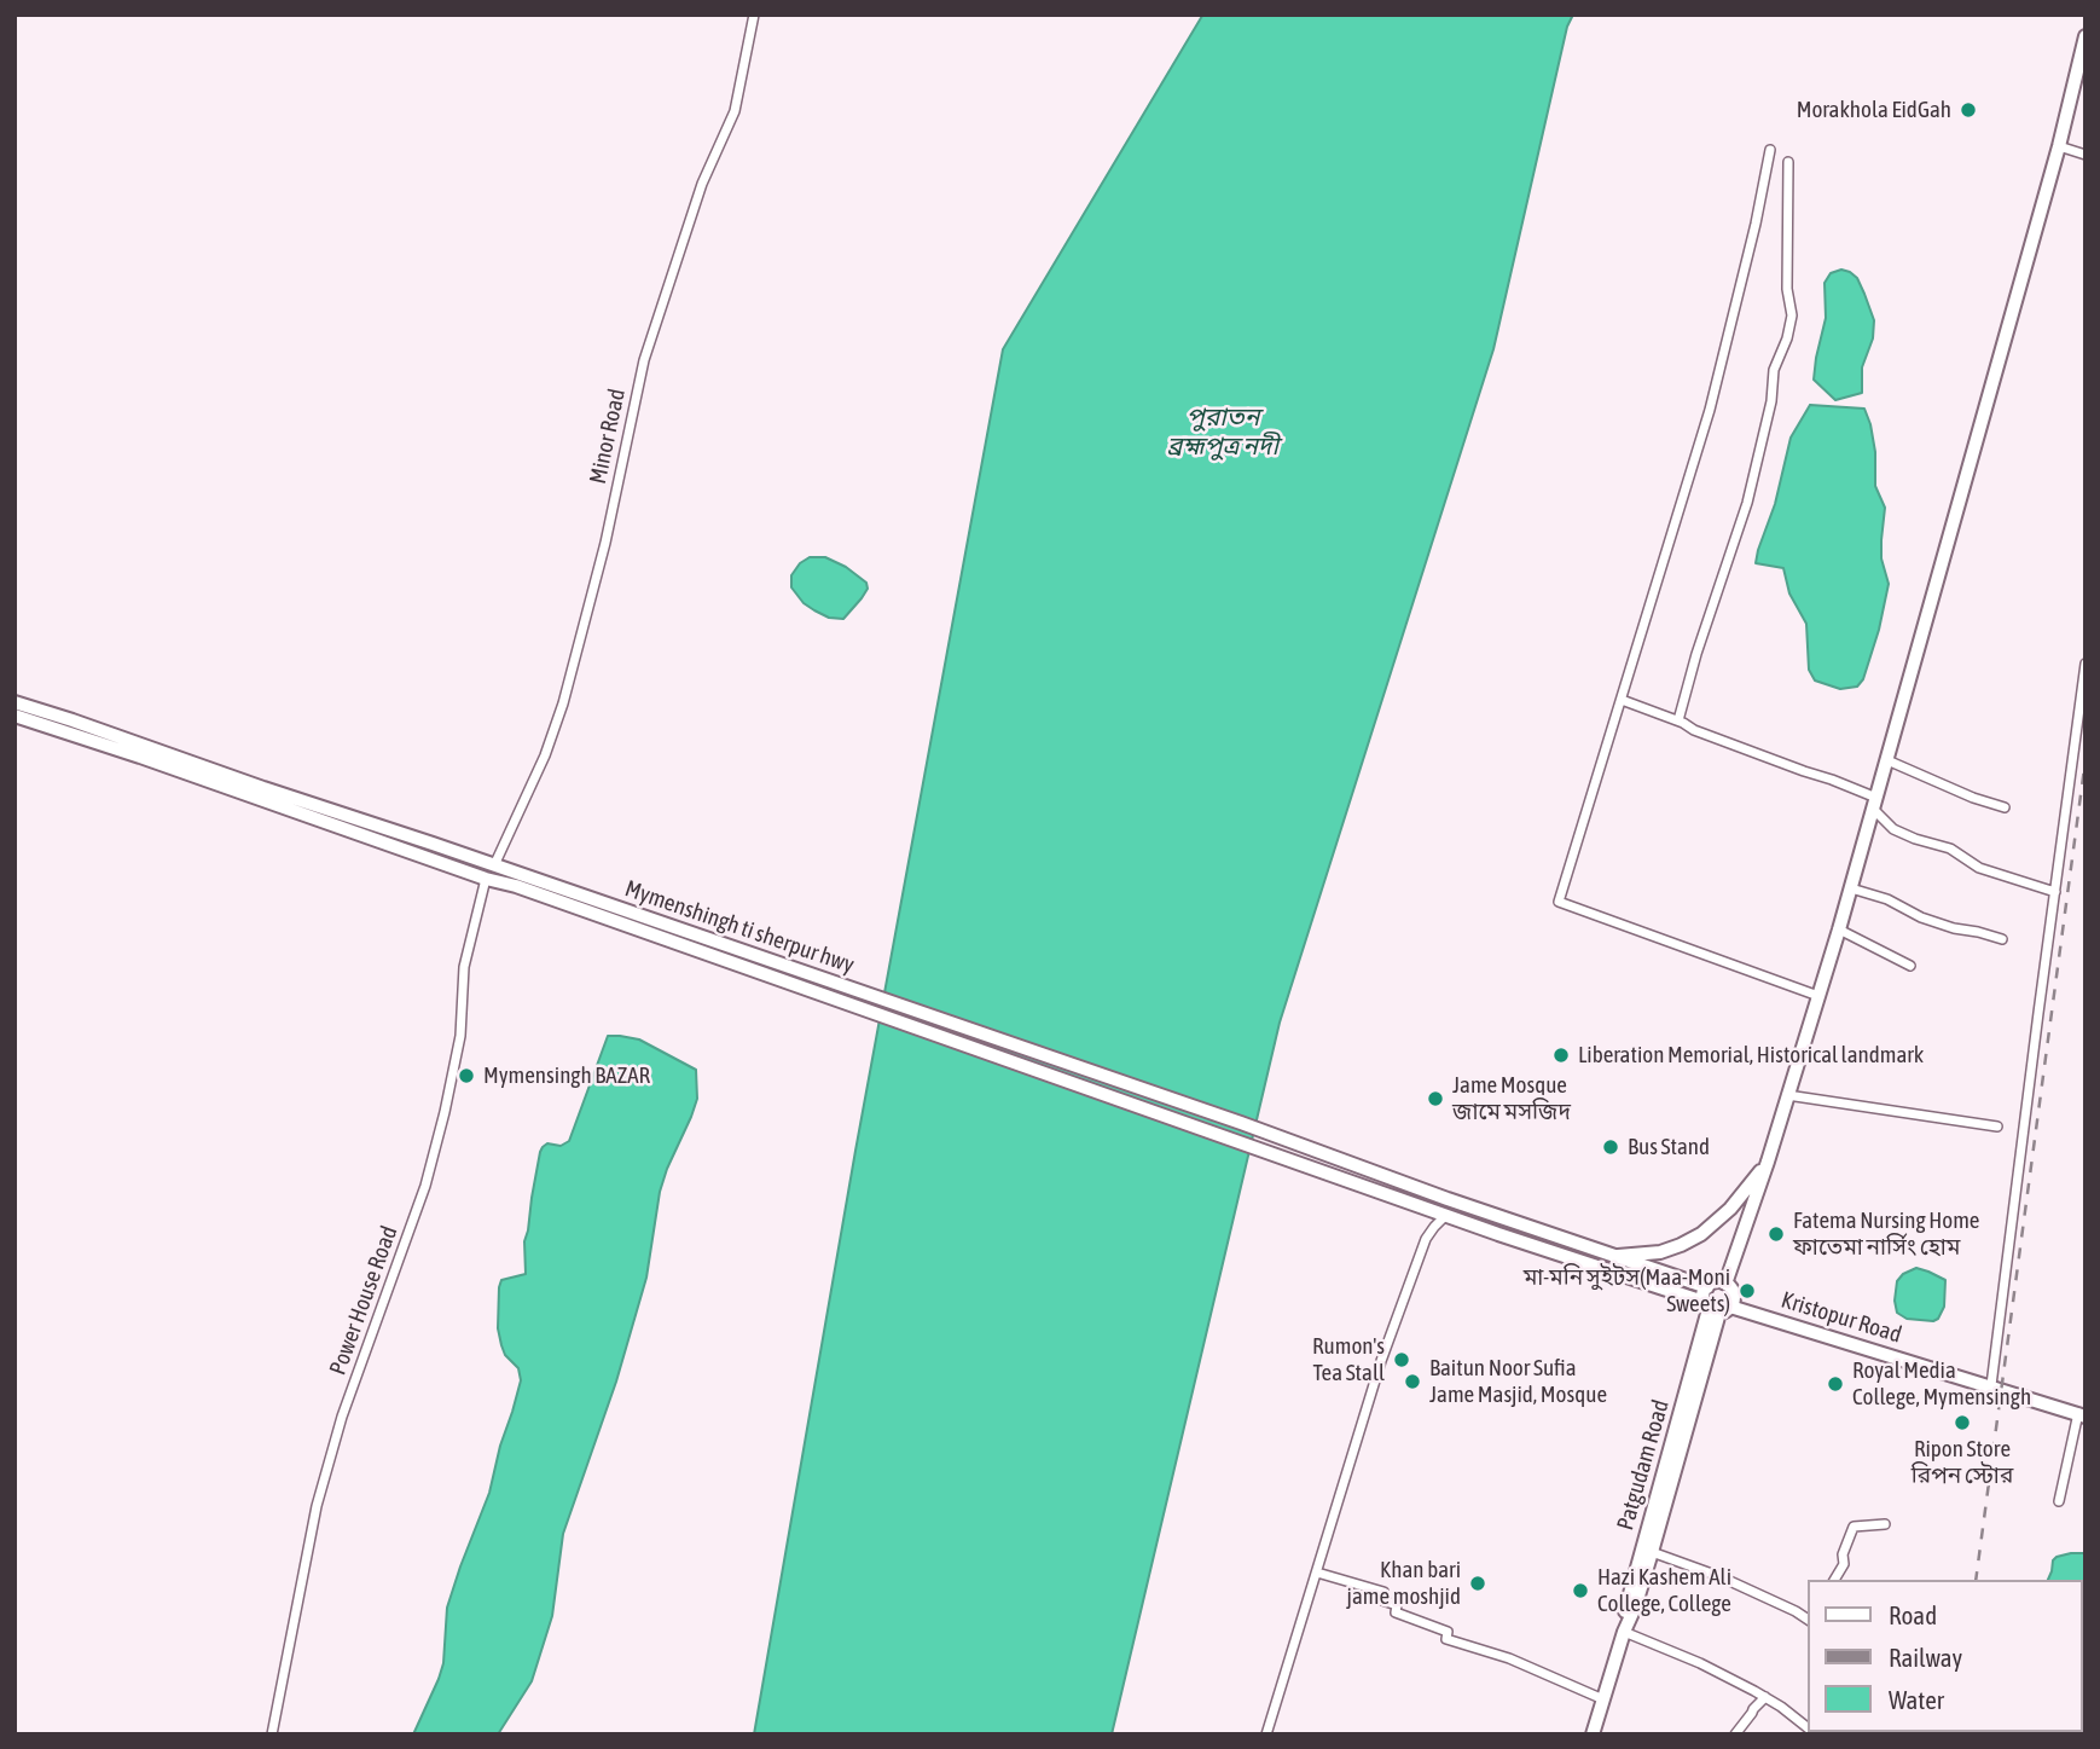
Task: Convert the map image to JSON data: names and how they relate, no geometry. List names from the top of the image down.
{
  "streets": {
    "main road": ["Mymenshingh ti sherpur hwy", "Kristopur Road", "Patgudam Road"],
    "street": ["Minor Road", "Power House Road"]
  },
  "crossings": [
    ["Minor Road", "Mymenshingh ti sherpur hwy"],
    ["Mymenshingh ti sherpur hwy", "Power House Road"],
    ["Mymenshingh ti sherpur hwy", "Kristopur Road"],
    ["Kristopur Road", "Patgudam Road"]
  ],
  "water": ["পুরাতন ব্রহ্মপুত্র নদী"],
  "places": [
    "Morakhola EidGah",
    "Liberation Memorial, Historical landmark",
    "Mymensingh BAZAR",
    "Jame Mosque জামে মসজিদ",
    "Bus Stand",
    "Fatema Nursing Home ফাতেমা নার্সিং হোম",
    "মা-মনি সুইটস(Maa-Moni Sweets)",
    "Rumon's Tea Stall",
    "Baitun Noor Sufia Jame Masjid, Mosque",
    "Royal Media College, Mymensingh",
    "Ripon Store রিপন স্টোর",
    "Khan bari jame moshjid",
    "Hazi Kashem Ali College, College"
  ],
  "legend": ["Road", "Railway", "Water"]
}
